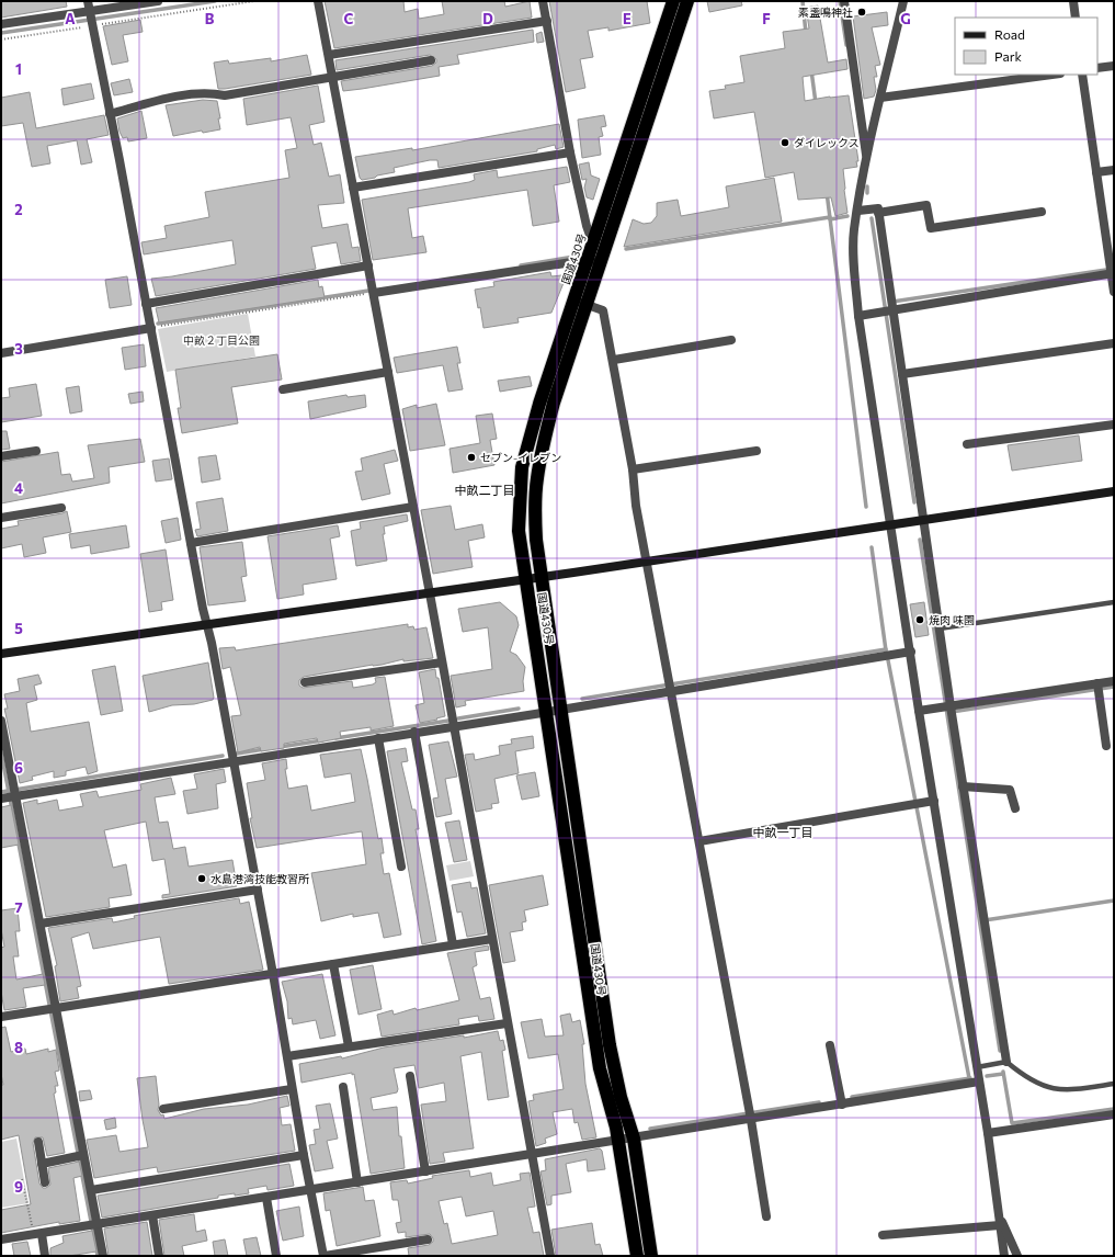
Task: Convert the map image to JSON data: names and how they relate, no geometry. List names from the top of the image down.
{
  "streets": {
    "highway": ["国道430号"]
  },
  "districts": ["中畝二丁目", "中畝一丁目"],
  "parks": ["中畝２丁目公園"],
  "places": [
    "素盞鳴神社",
    "ダイレックス",
    "セブン-イレブン",
    "焼肉 味園",
    "水島港湾技能教習所"
  ],
  "legend": ["Road", "Park"],
  "grid": {
    "columns": [
      "A",
      "B",
      "C",
      "D",
      "E",
      "F",
      "G"
    ],
    "rows": [
      "1",
      "2",
      "3",
      "4",
      "5",
      "6",
      "7",
      "8",
      "9"
    ]
  }
}
